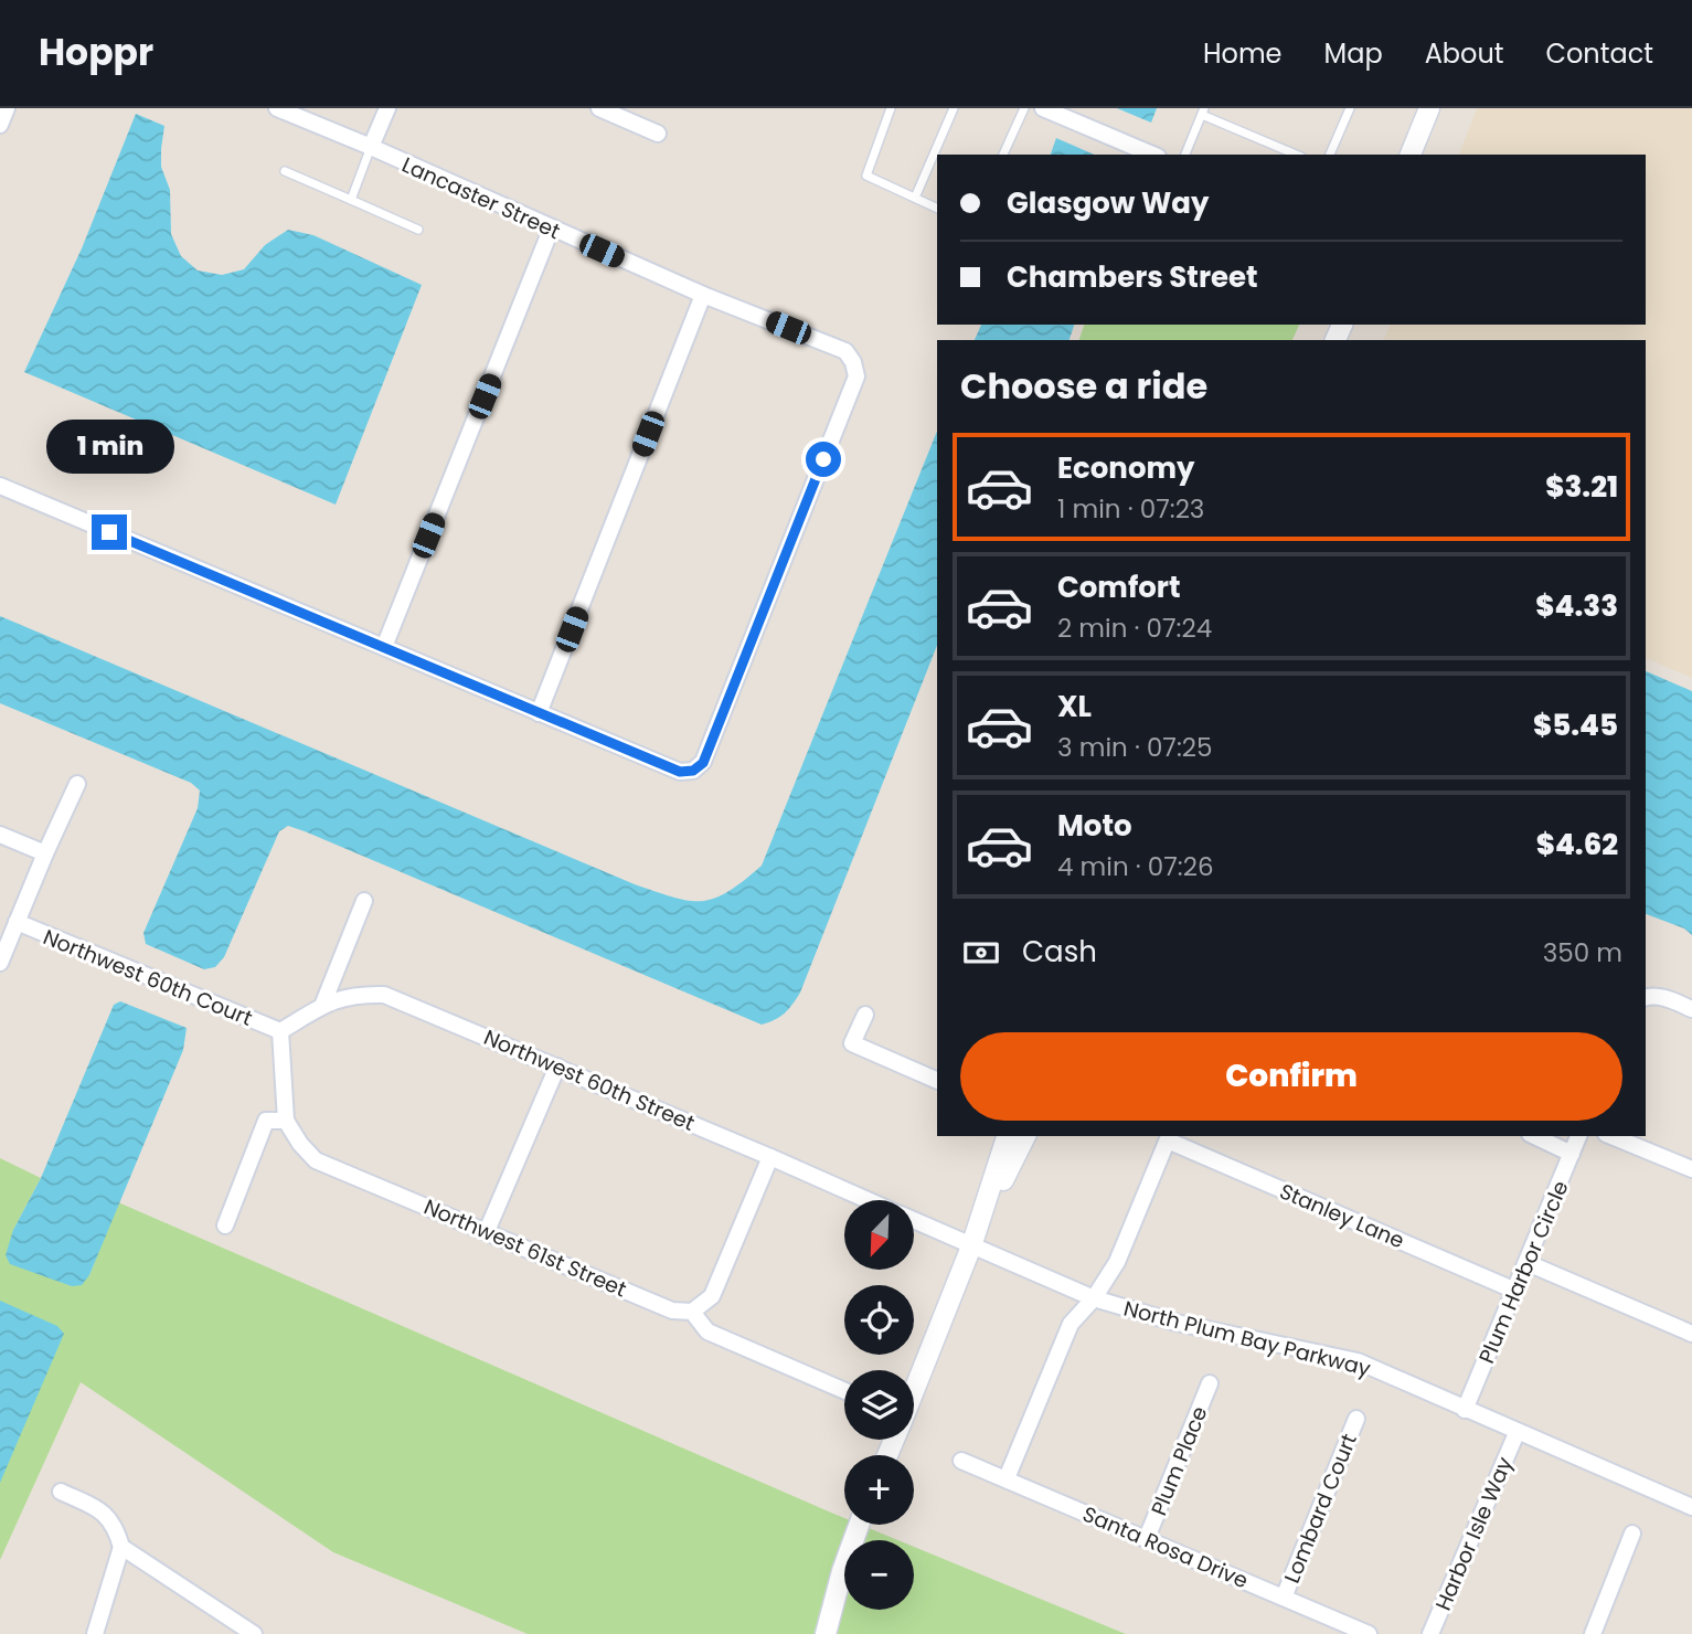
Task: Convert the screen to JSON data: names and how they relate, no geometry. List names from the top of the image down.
{
  "streets": {
    "street": [
      "Lancaster Street",
      "Northwest 60th Court",
      "Northwest 60th Street",
      "Stanley Lane",
      "Northwest 61st Street",
      "Plum Harbor Circle",
      "North Plum Bay Parkway",
      "Plum Place",
      "Lombard Court",
      "Harbor Isle Way",
      "Santa Rosa Drive"
    ]
  },
  "crossings": [
    ["Northwest 60th Court", "Northwest 60th Street"],
    ["Northwest 60th Street", "North Plum Bay Parkway"],
    ["Stanley Lane", "Plum Harbor Circle"],
    ["Plum Harbor Circle", "North Plum Bay Parkway"],
    ["North Plum Bay Parkway", "Harbor Isle Way"],
    ["Plum Place", "Santa Rosa Drive"],
    ["Lombard Court", "Santa Rosa Drive"]
  ],
  "north": "bottom left",
  "page": {
    "header": "Hoppr",
    "nav": [
      "Home",
      "Map",
      "About",
      "Contact"
    ],
    "banner": ["Glasgow Way", "Chambers Street"],
    "heading": "Choose a ride",
    "bubble": "1 min",
    "list": [
      {
        "name": "Economy",
        "note": "1 min · 07:23",
        "value": "$3.21"
      },
      {
        "name": "Comfort",
        "note": "2 min · 07:24",
        "value": "$4.33"
      },
      {
        "name": "XL",
        "note": "3 min · 07:25",
        "value": "$5.45"
      },
      {
        "name": "Moto",
        "note": "4 min · 07:26",
        "value": "$4.62"
      }
    ],
    "pay": ["Cash", "350 m"],
    "buttons": "Confirm",
    "map_buttons": ["+", "−"]
  }
}
